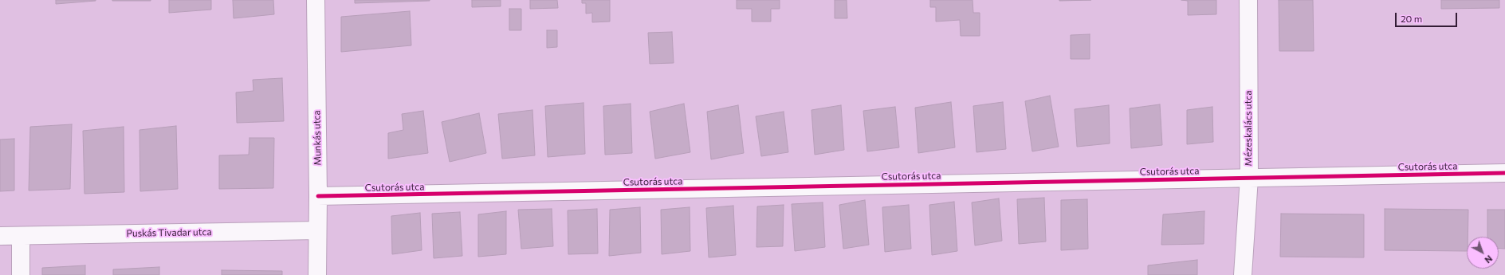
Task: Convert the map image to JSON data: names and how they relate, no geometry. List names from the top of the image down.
{
  "streets": {
    "street": [
      "Mézeskalács utca",
      "Munkás utca",
      "Csutorás utca",
      "Puskás Tivadar utca"
    ]
  },
  "crossings": [
    ["Mézeskalács utca", "Csutorás utca"],
    ["Munkás utca", "Csutorás utca"],
    ["Munkás utca", "Puskás Tivadar utca"]
  ],
  "scale_bar": "20 m",
  "north": "bottom right"
}
